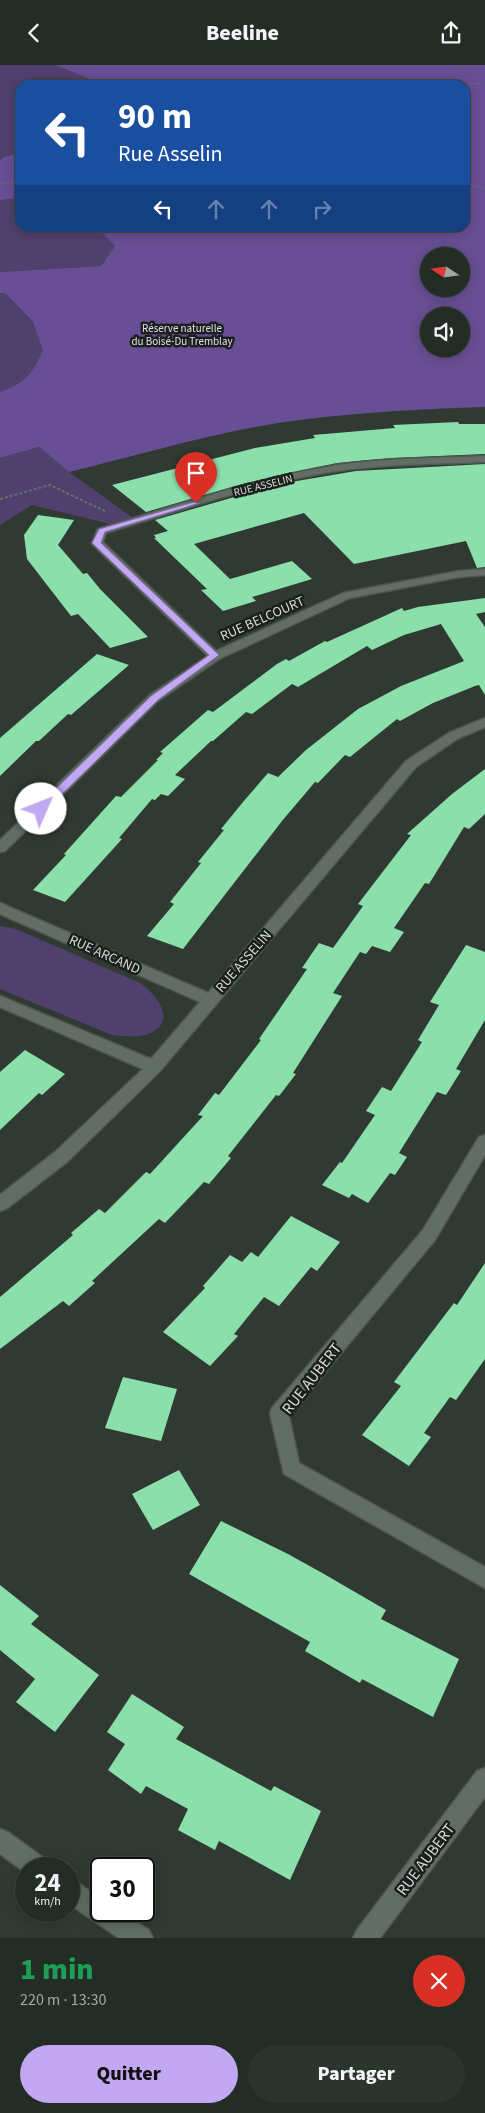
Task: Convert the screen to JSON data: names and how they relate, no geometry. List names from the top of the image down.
{
  "streets": {
    "street": [
      "RUE ASSELIN",
      "RUE BELCOURT",
      "RUE ARCAND",
      "RUE AUBERT"
    ]
  },
  "crossings": [
    ["RUE ASSELIN", "RUE BELCOURT"],
    ["RUE ASSELIN", "RUE ARCAND"]
  ],
  "parks": ["Réserve naturelle du Boisé-Du Tremblay"],
  "north": "left",
  "page": {
    "header": "Beeline",
    "turn": ["90 m", "Rue Asselin"],
    "speed": "24 km/h",
    "limit": "30",
    "heading": ["1 min", "220 m · 13:30"],
    "buttons": ["Quitter", "Partager"]
  }
}
